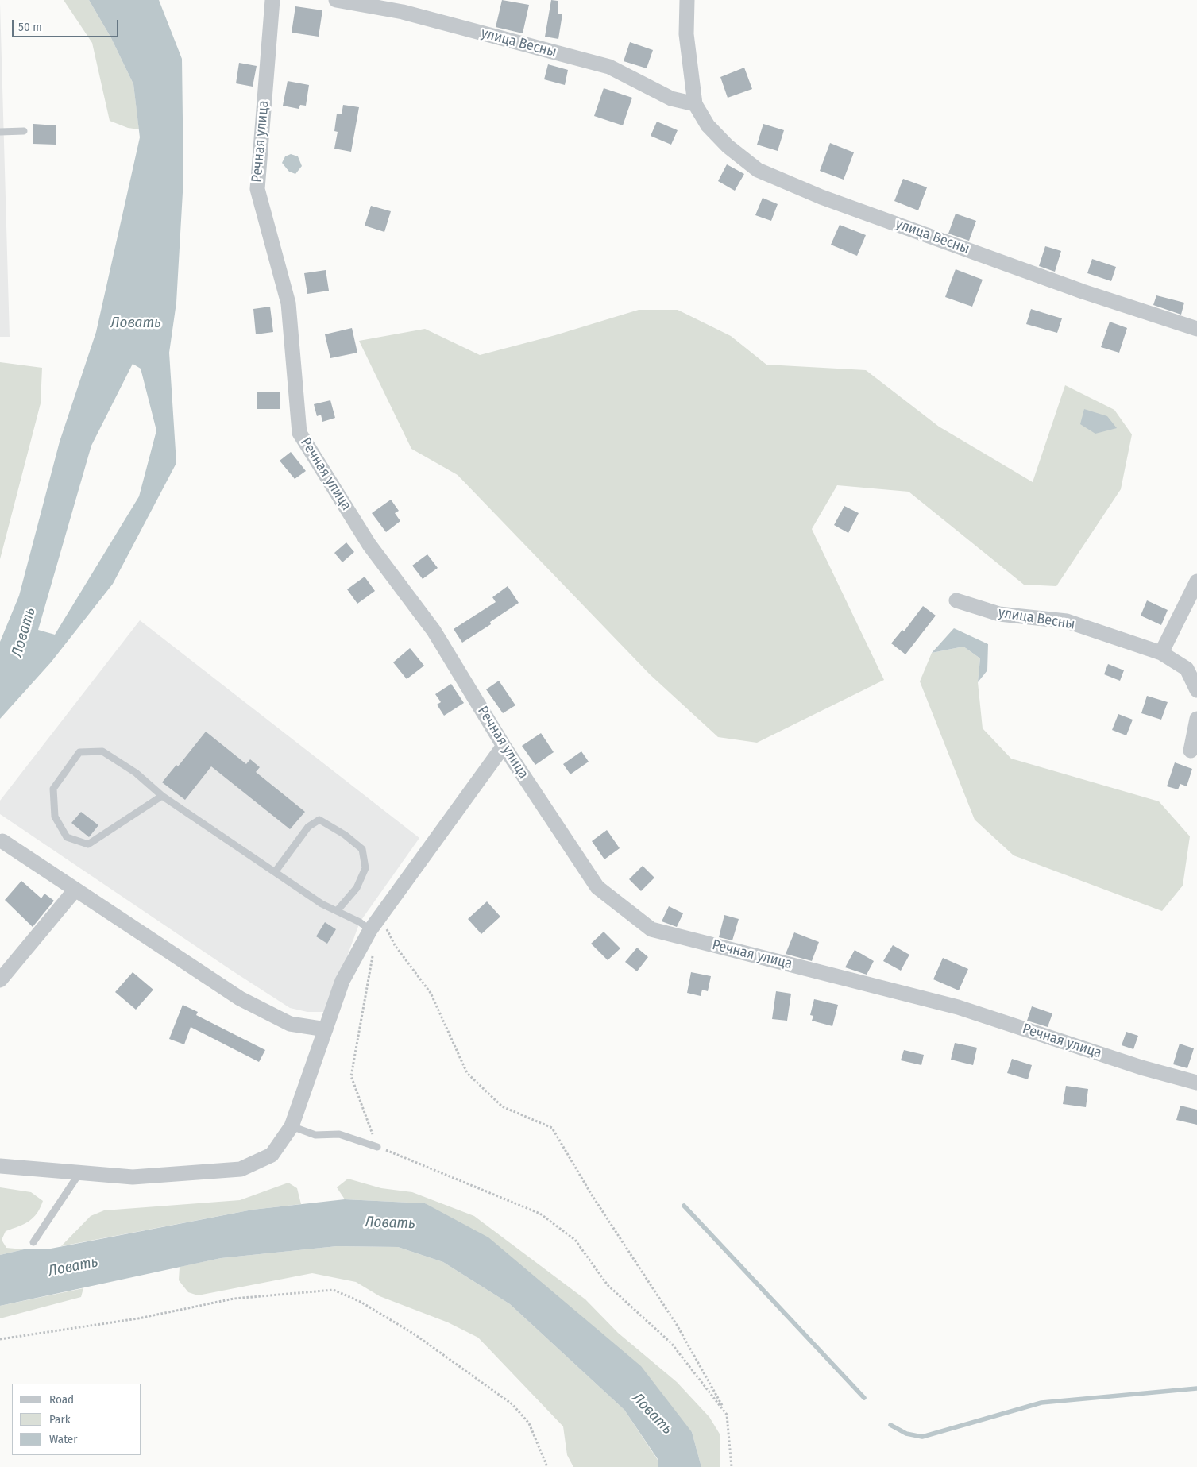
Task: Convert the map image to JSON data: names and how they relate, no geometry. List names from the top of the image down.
{
  "streets": {
    "street": ["улица Весны", "Речная улица"]
  },
  "water": ["Ловать"],
  "legend": ["Road", "Park", "Water"],
  "scale_bar": "50 m"
}
